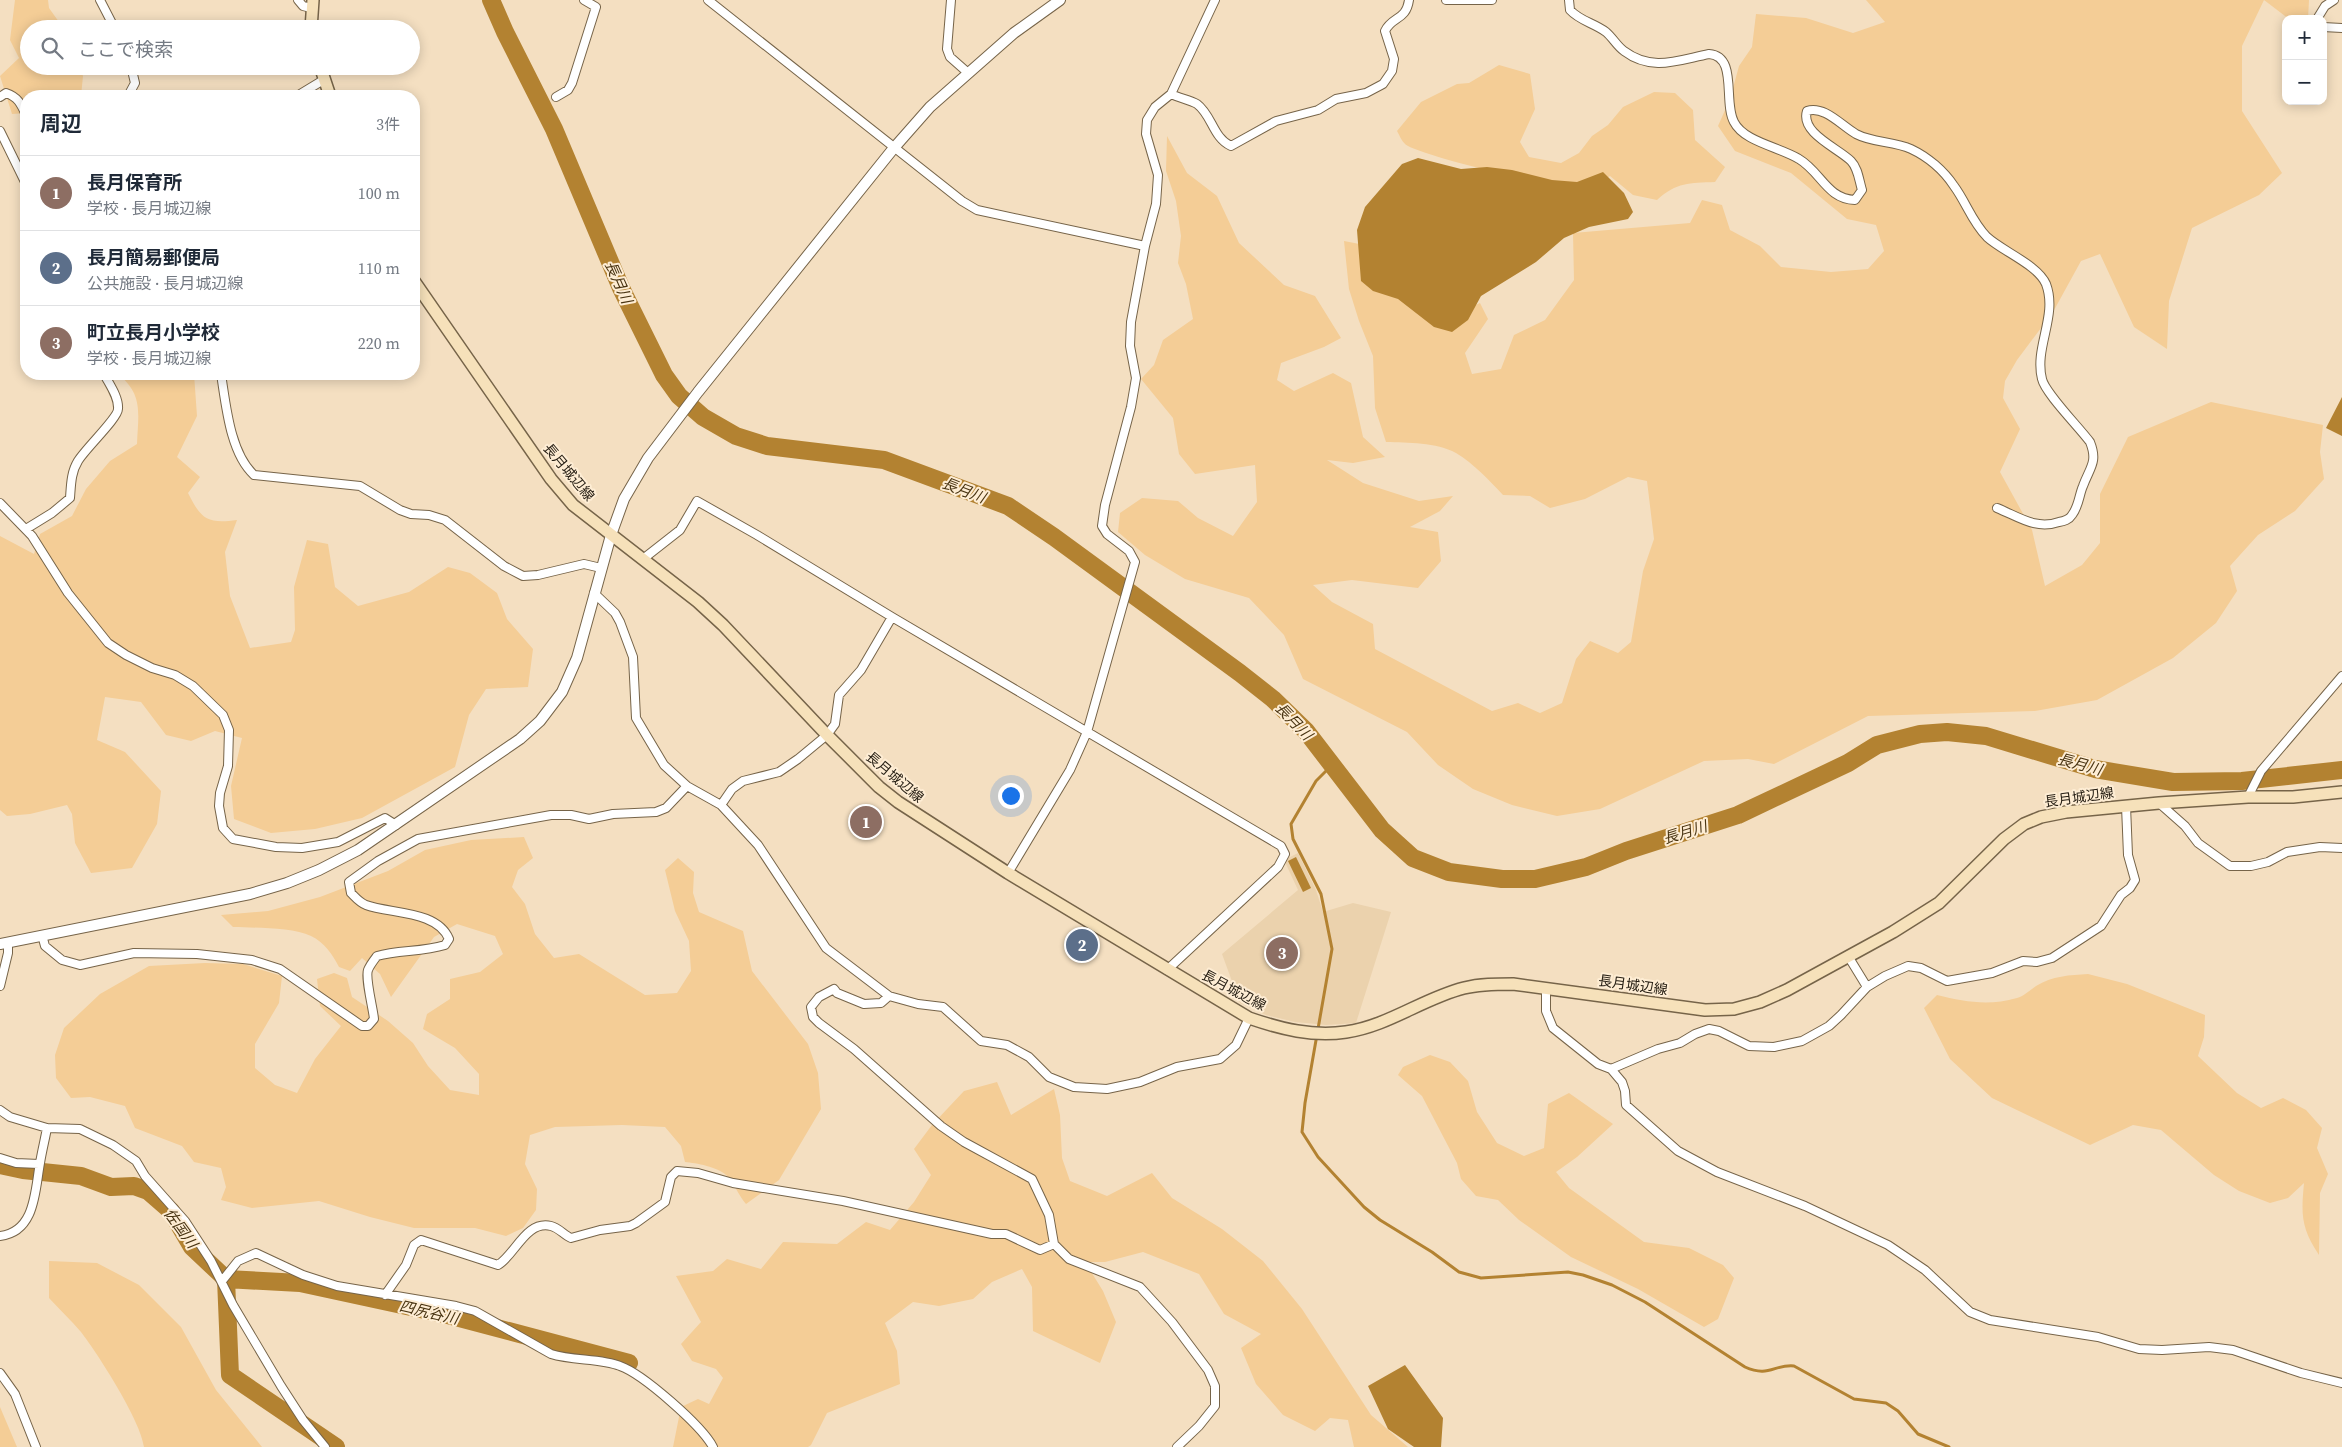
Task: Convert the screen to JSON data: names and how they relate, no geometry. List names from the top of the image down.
{
  "streets": {
    "main road": ["長月城辺線"]
  },
  "water": ["長月川", "佐国川", "四尻谷川"],
  "page": {
    "map_buttons": ["+", "−"],
    "search": "ここで検索",
    "heading": ["周辺", "3件"],
    "list": [
      {
        "mark": "1",
        "name": "長月保育所",
        "note": "学校 · 長月城辺線",
        "value": "100 m"
      },
      {
        "mark": "2",
        "name": "長月簡易郵便局",
        "note": "公共施設 · 長月城辺線",
        "value": "110 m"
      },
      {
        "mark": "3",
        "name": "町立長月小学校",
        "note": "学校 · 長月城辺線",
        "value": "220 m"
      }
    ],
    "pins": ["1", "2", "3"]
  }
}
